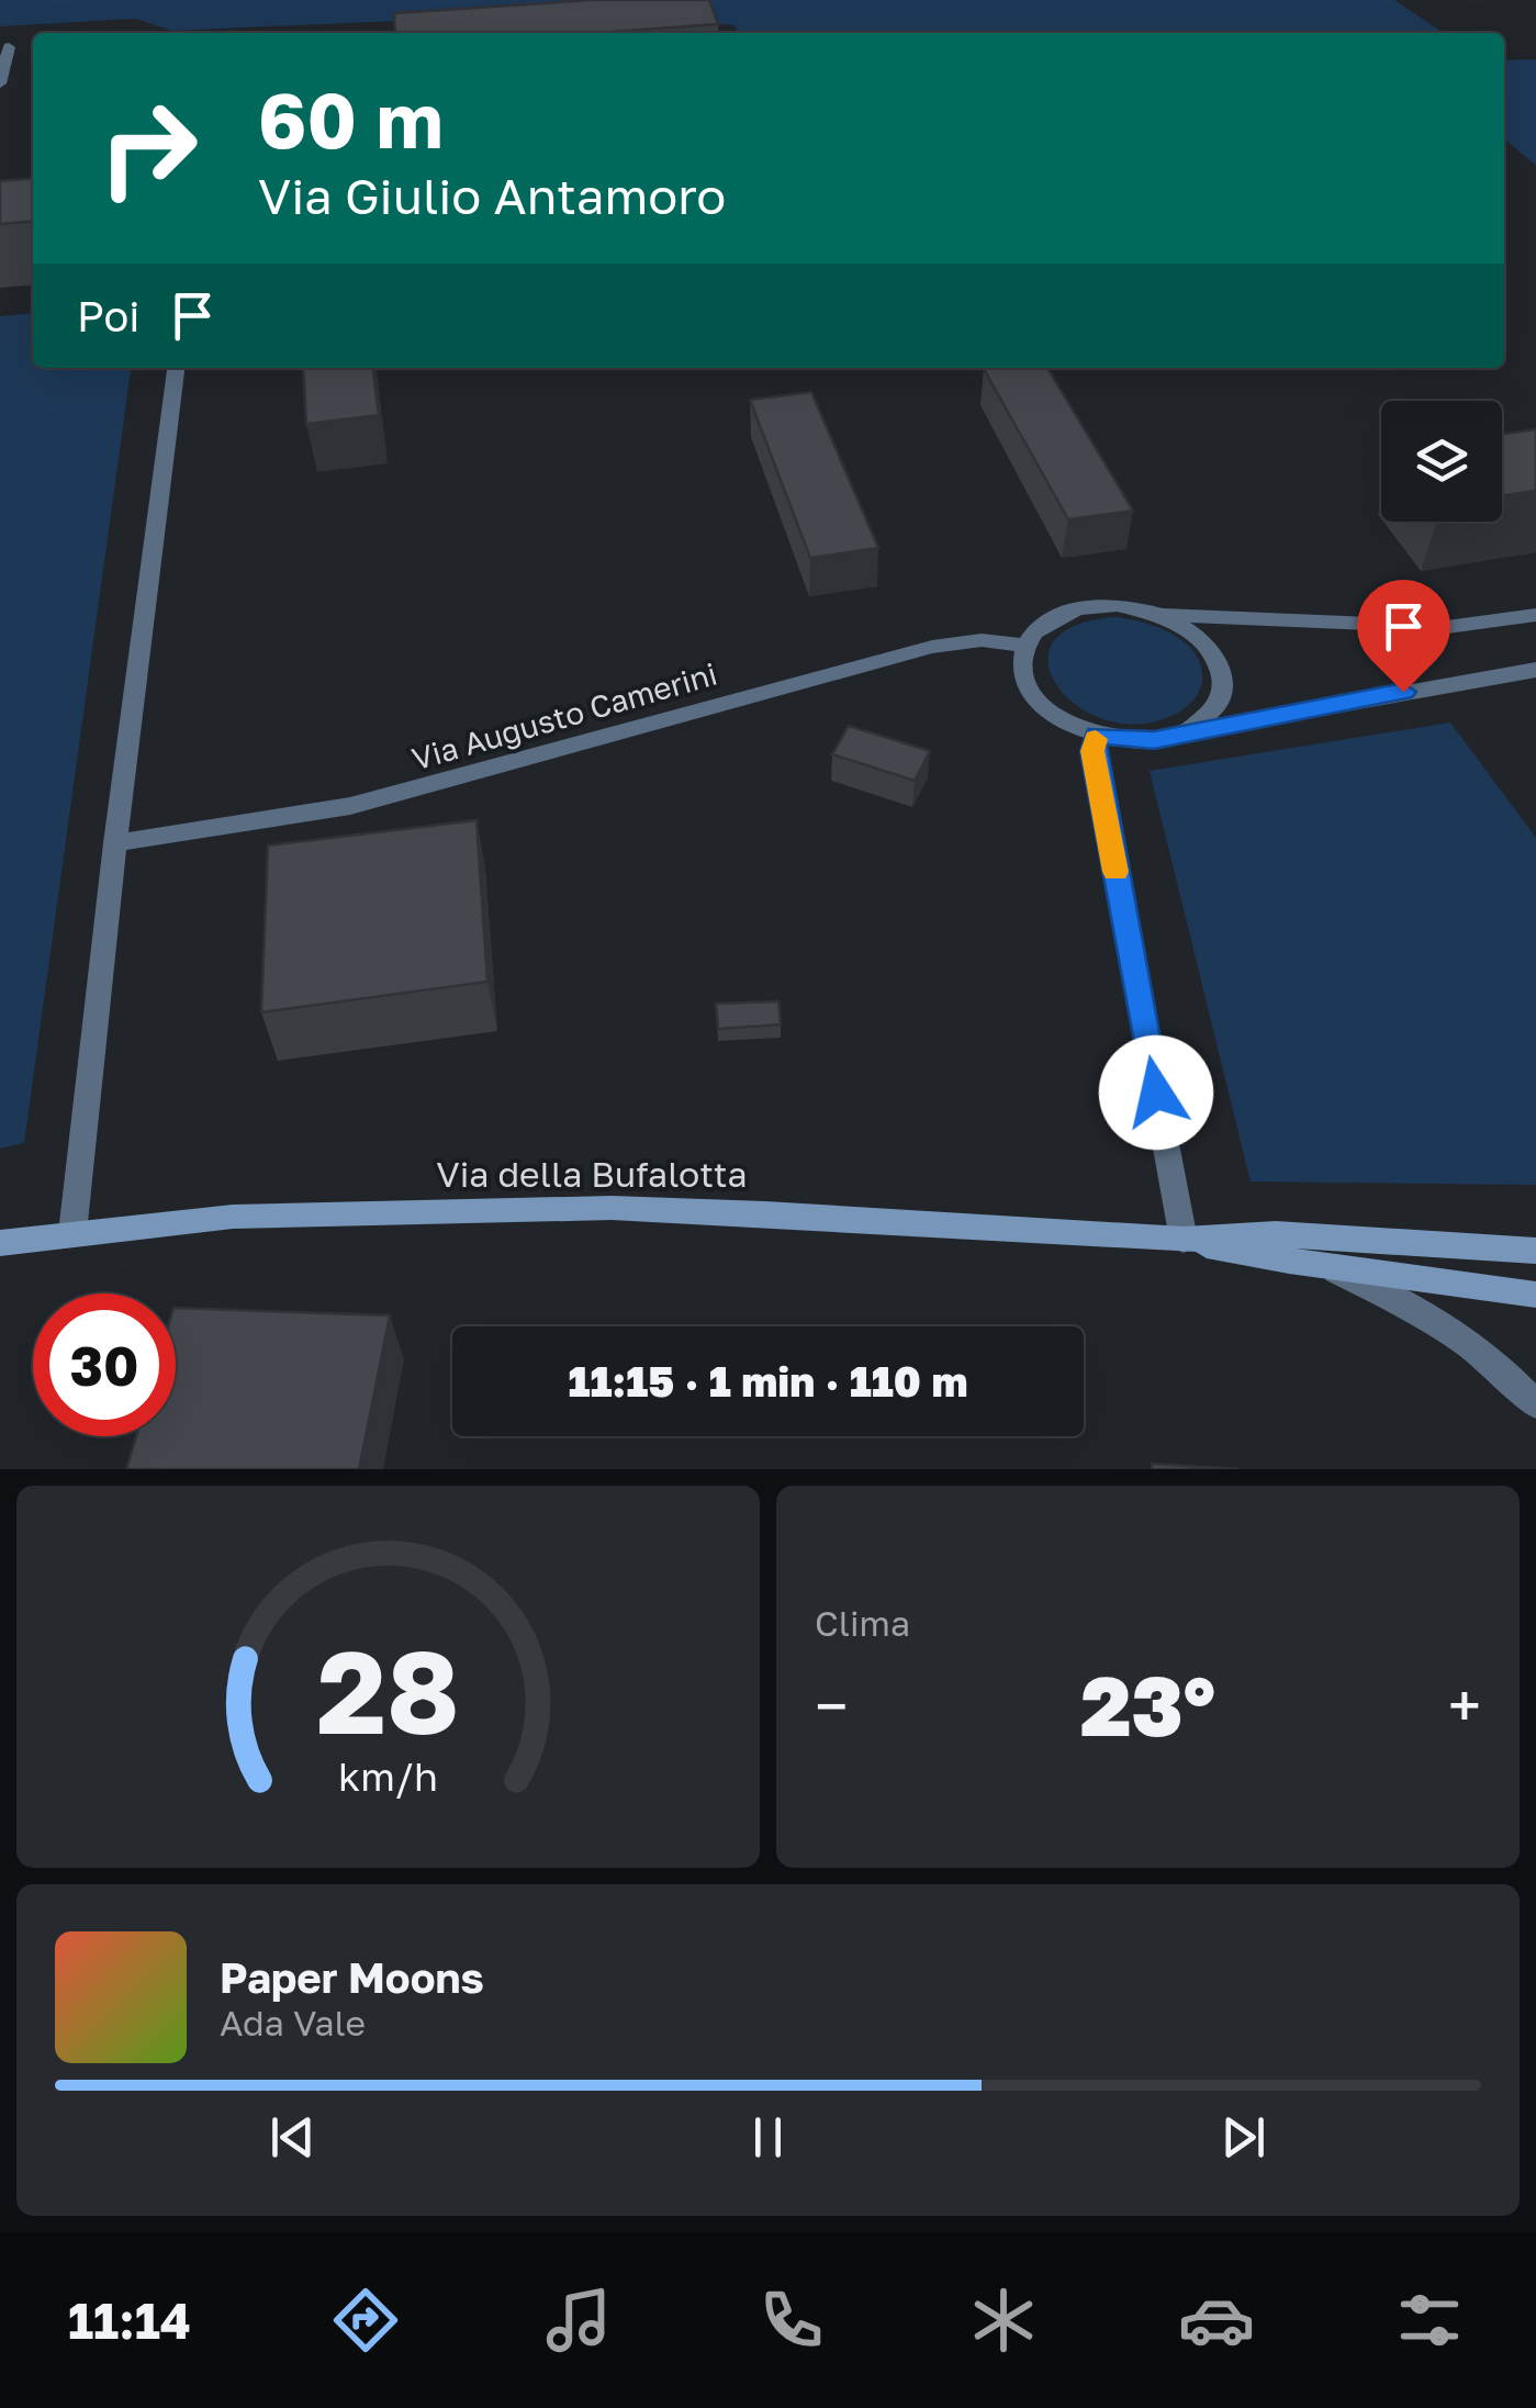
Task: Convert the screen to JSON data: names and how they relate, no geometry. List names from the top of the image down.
{
  "streets": {
    "street": ["Via Augusto Camerini", "Via della Bufalotta"]
  },
  "page": {
    "turn": ["60 m", "Via Giulio Antamoro"],
    "then": "Poi",
    "limit": "30",
    "trip": "11:15 · 1 min · 110 m",
    "tile": "Clima",
    "heat": ["−", "23°", "+"],
    "song": ["Paper Moons", "Ada Vale"],
    "tabs": "11:14",
    "gauge": ["28", "km/h"]
  }
}
